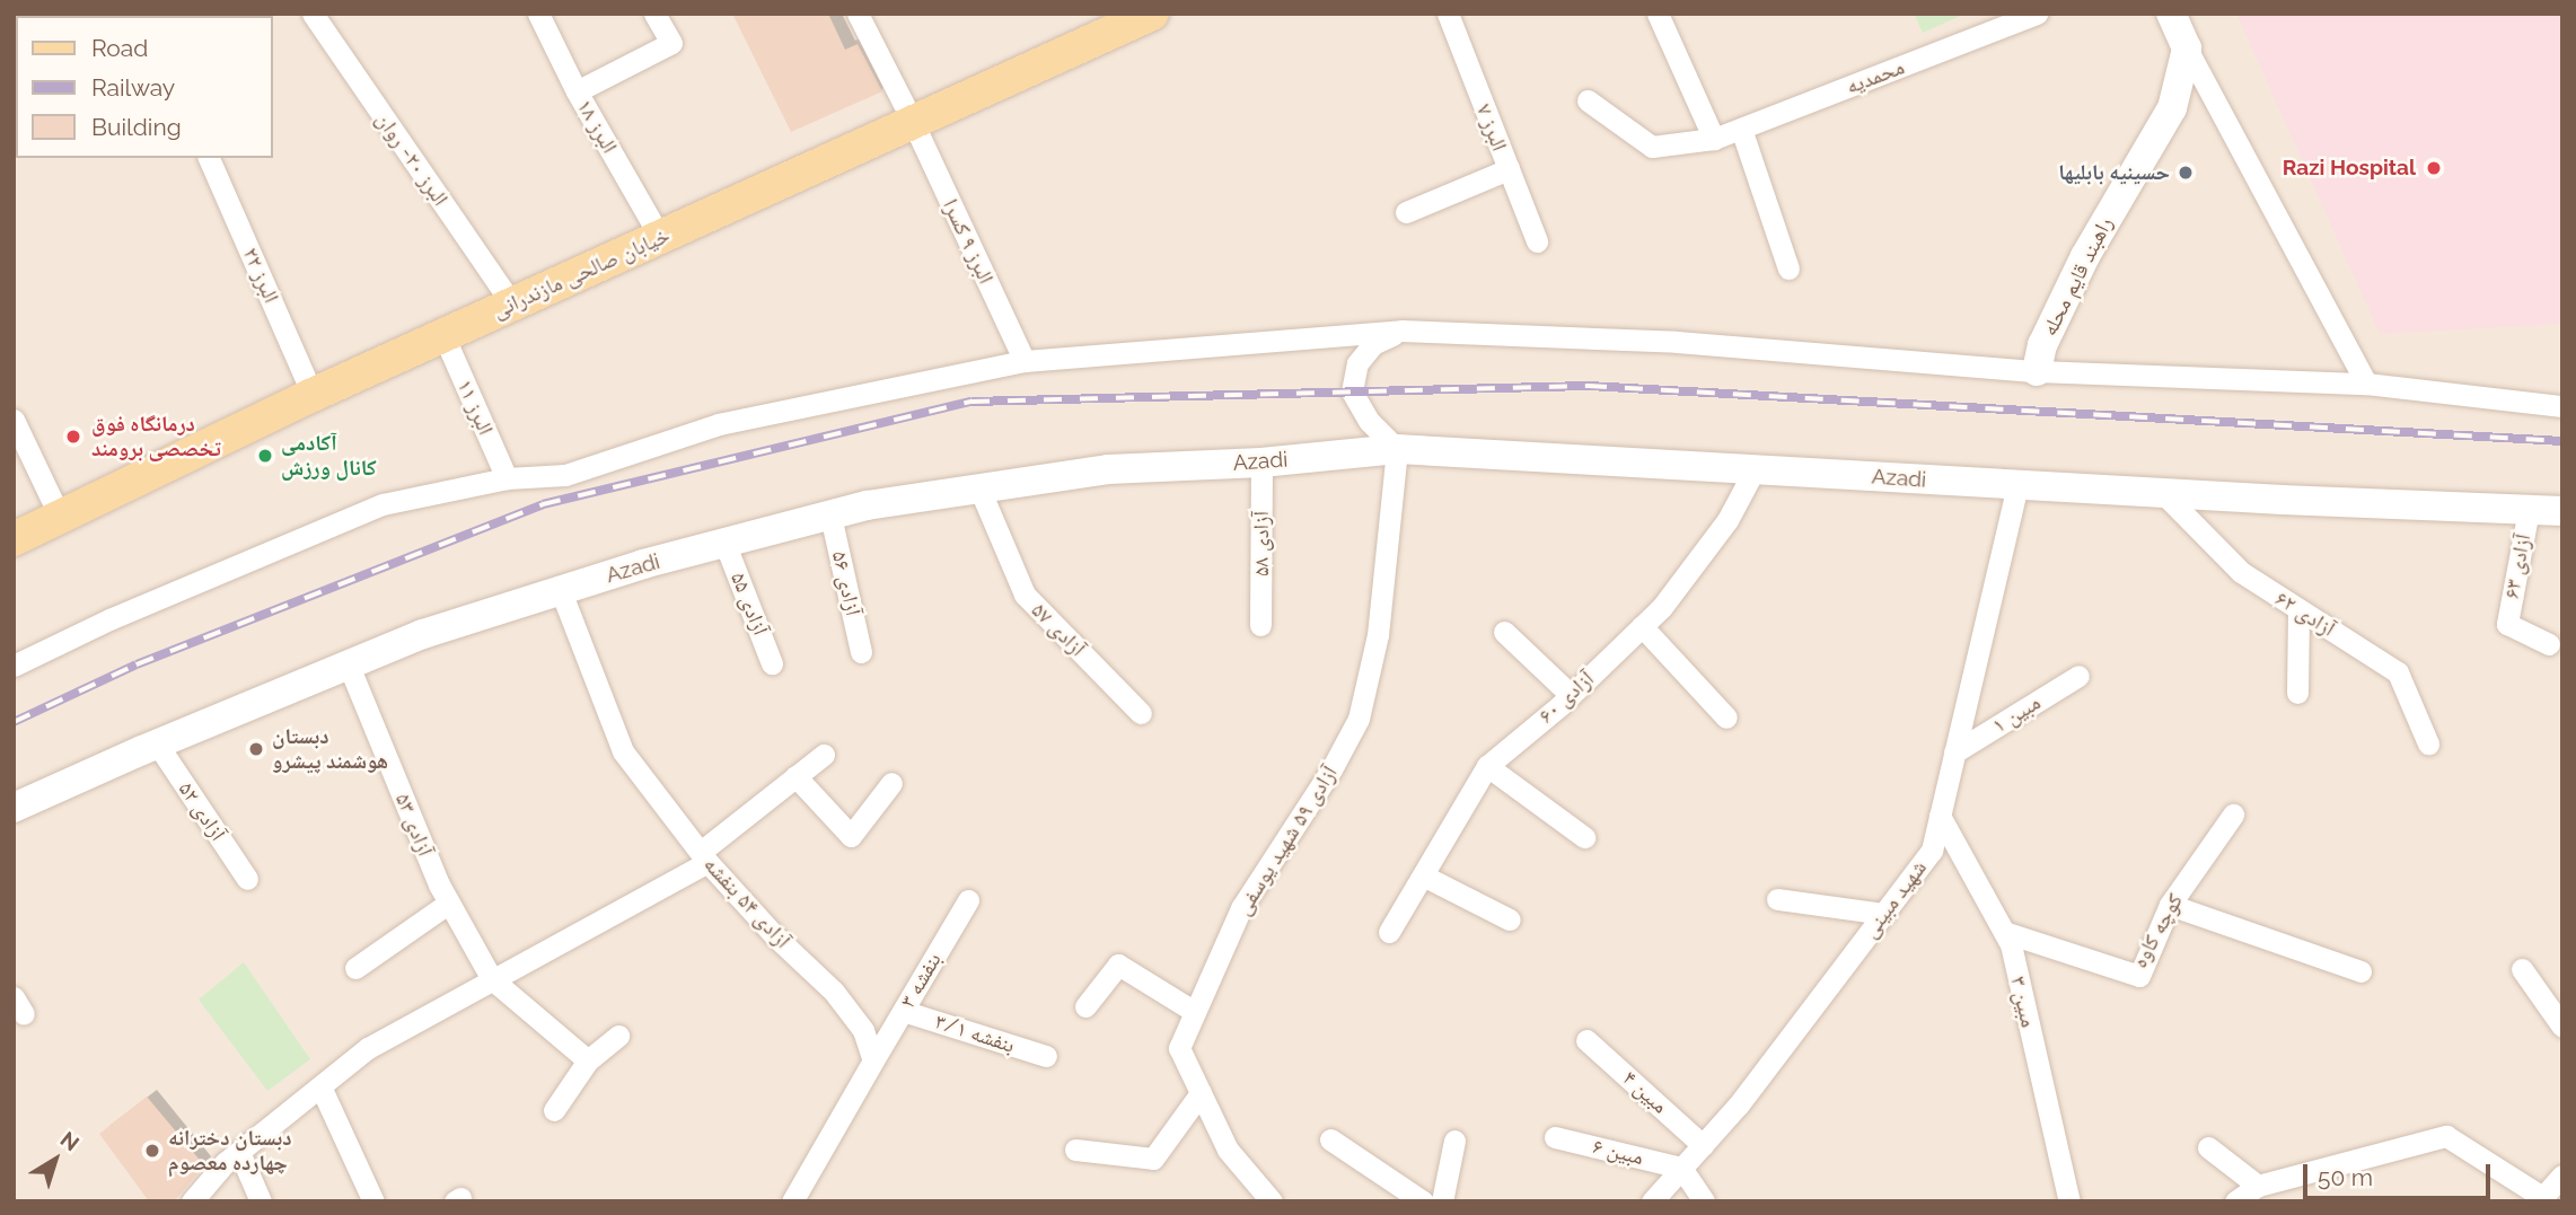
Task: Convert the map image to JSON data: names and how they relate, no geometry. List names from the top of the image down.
{
  "streets": {
    "main road": ["خیابان صالحی مازندرانی", "راهبند قایم محله", "Azadi"],
    "street": [
      "محمدیه",
      "البرز ۱۸",
      "البرز ۷",
      "البرز ۲۰- روان",
      "البرز ۹ کسرا",
      "البرز ۲۲",
      "البرز ۱۱",
      "آزادی ۵۸",
      "آزادی ۶۳",
      "آزادی ۵۶",
      "آزادی ۵۵",
      "آزادی ۶۲",
      "آزادی ۵۷",
      "آزادی ۶۰",
      "مبین ۱",
      "آزادی ۵۲",
      "آزادی ۵۳",
      "آزادی ۵۹ شهید یوسفی",
      "شهید مبینی",
      "آزادی ۵۴ بنفشه",
      "کوچه کاوه",
      "بنفشه ۳",
      "مبین ۳",
      "بنفشه ۳/۱",
      "مبین ۴",
      "مبین ۶"
    ]
  },
  "crossings": [
    ["البرز ۱۸", "خیابان صالحی مازندرانی"],
    ["البرز ۲۰- روان", "خیابان صالحی مازندرانی"],
    ["البرز ۹ کسرا", "خیابان صالحی مازندرانی"],
    ["خیابان صالحی مازندرانی", "البرز ۲۲"],
    ["خیابان صالحی مازندرانی", "البرز ۱۱"],
    ["Azadi", "آزادی ۵۸"],
    ["Azadi", "آزادی ۶۳"],
    ["Azadi", "آزادی ۵۶"],
    ["Azadi", "آزادی ۵۵"],
    ["Azadi", "آزادی ۶۲"],
    ["Azadi", "آزادی ۵۷"],
    ["Azadi", "آزادی ۶۰"],
    ["Azadi", "آزادی ۵۲"],
    ["Azadi", "آزادی ۵۳"],
    ["Azadi", "آزادی ۵۹ شهید یوسفی"],
    ["Azadi", "شهید مبینی"],
    ["Azadi", "آزادی ۵۴ بنفشه"],
    ["مبین ۱", "شهید مبینی"],
    ["شهید مبینی", "مبین ۳"],
    ["شهید مبینی", "مبین ۴"],
    ["شهید مبینی", "مبین ۶"],
    ["آزادی ۵۴ بنفشه", "بنفشه ۳"],
    ["کوچه کاوه", "مبین ۳"],
    ["بنفشه ۳", "بنفشه ۳/۱"]
  ],
  "places": [
    "Razi Hospital",
    "حسینیه بابلیها",
    "درمانگاه فوق تخصصی برومند",
    "آکادمی کانال ورزش",
    "دبستان هوشمند پیشرو",
    "دبستان دخترانه چهارده معصوم"
  ],
  "legend": ["Road", "Railway", "Building"],
  "scale_bar": "50 m",
  "north": "top right"
}
